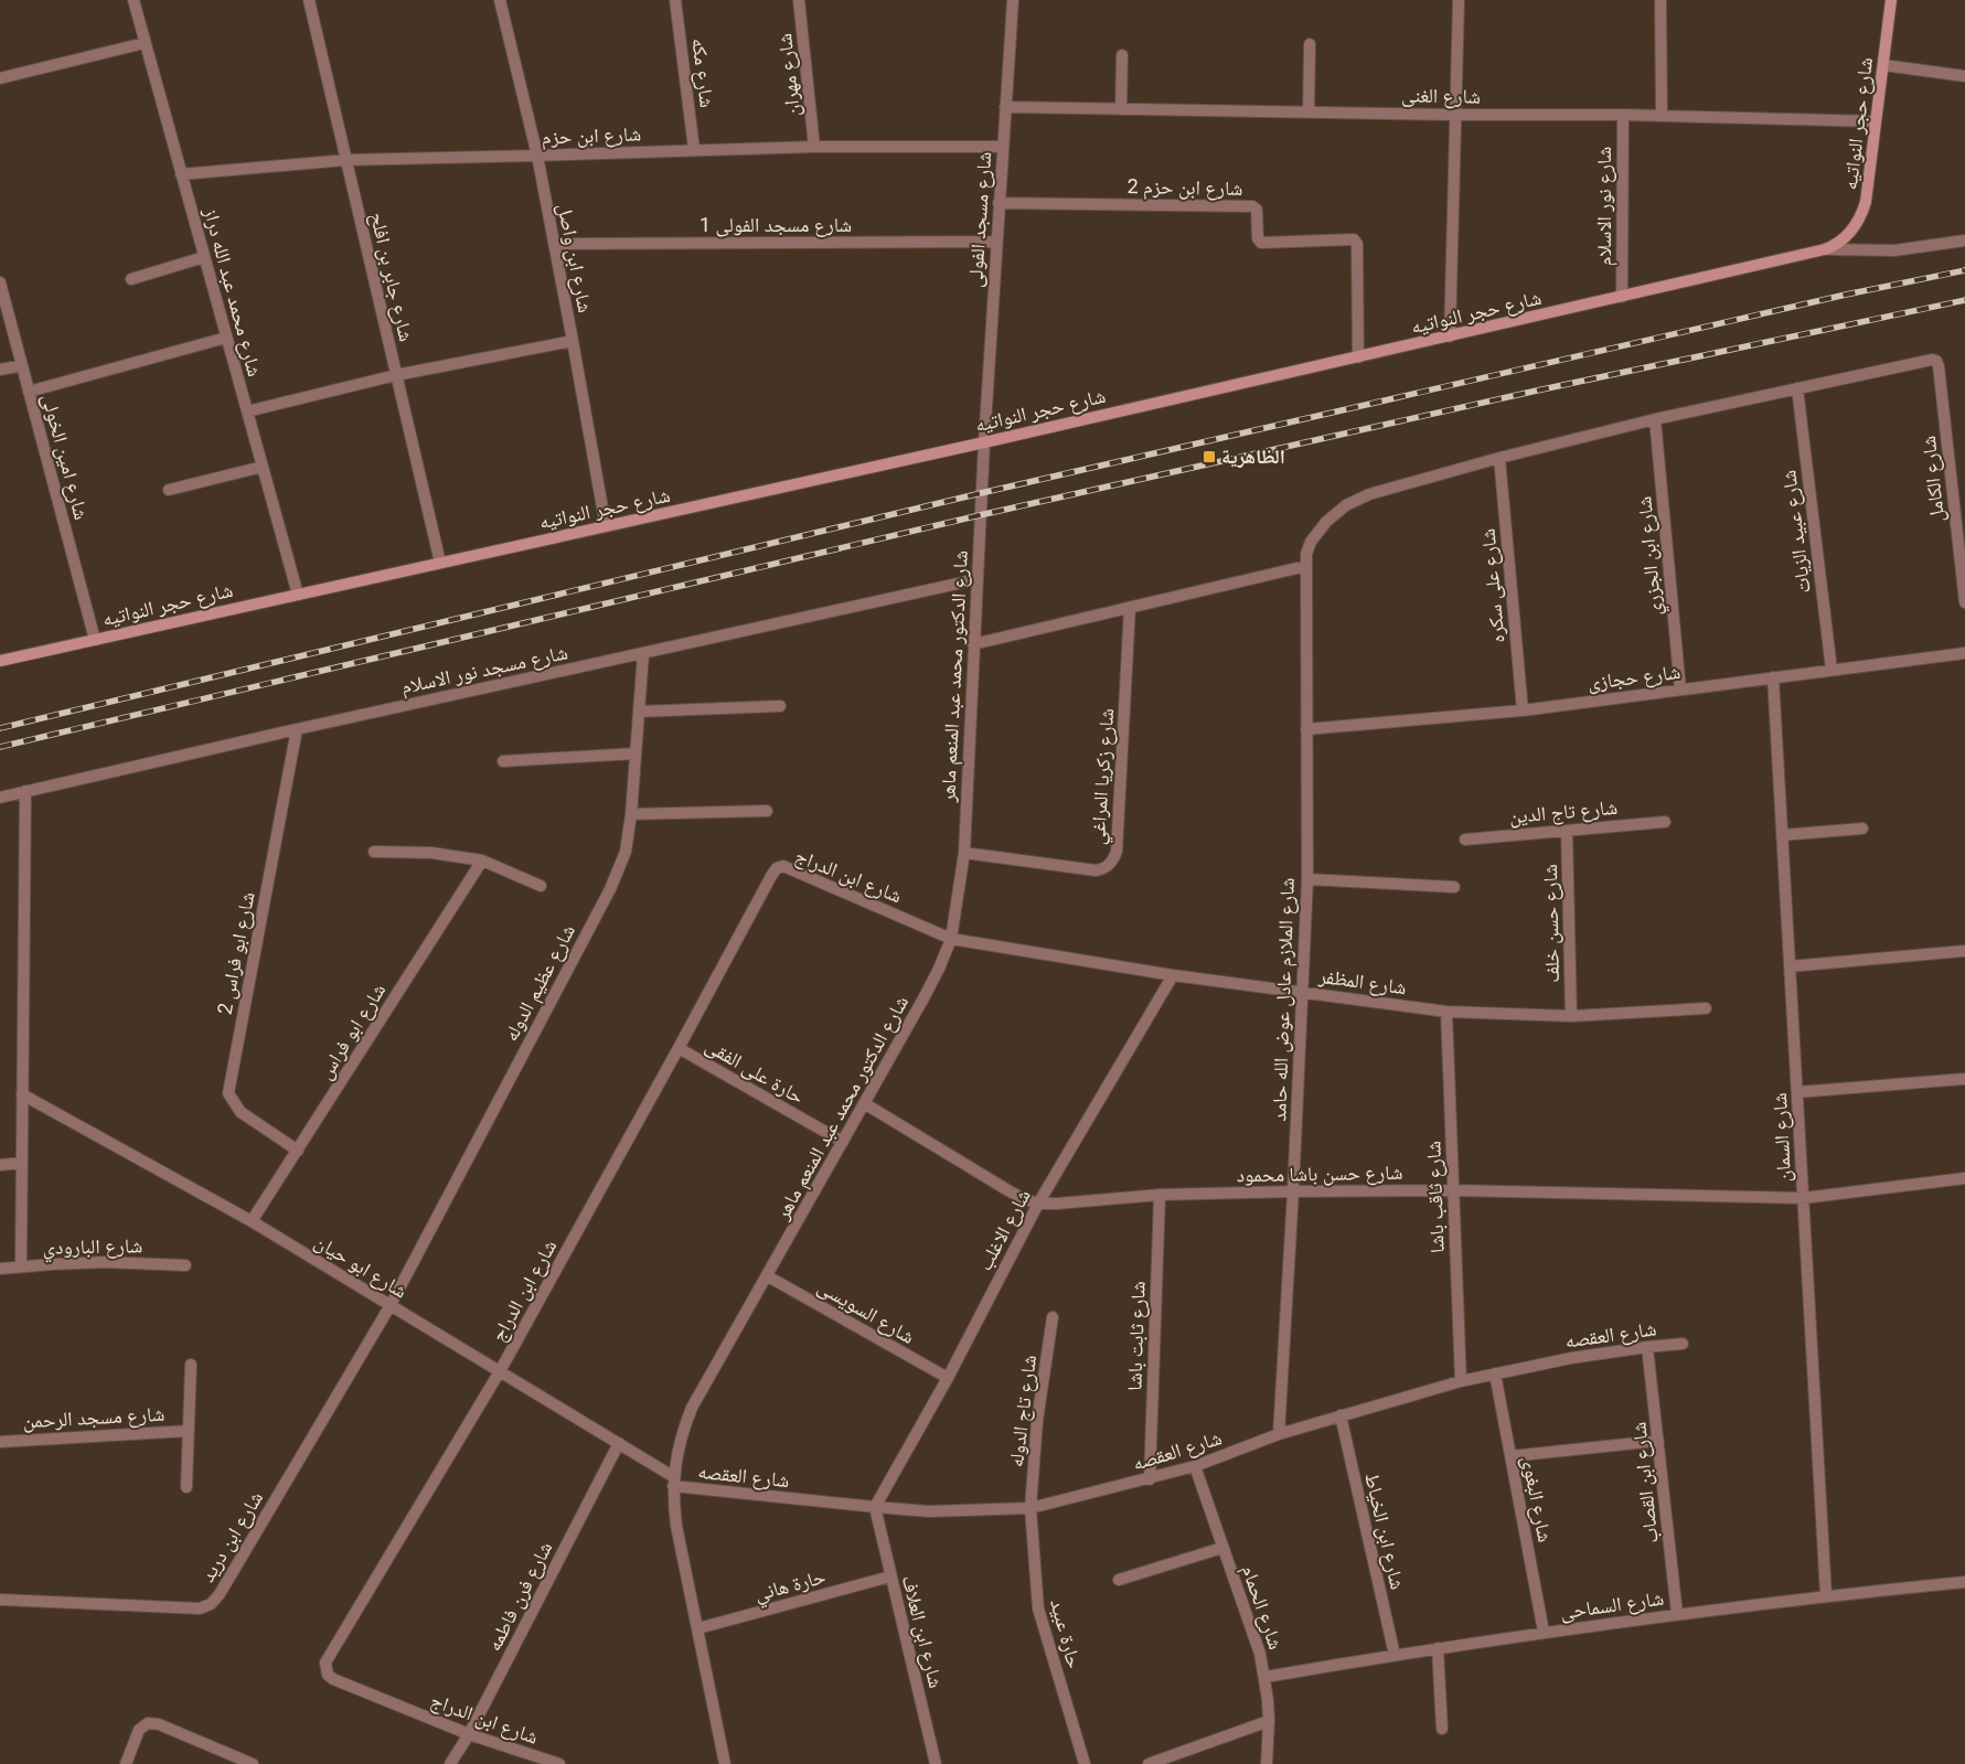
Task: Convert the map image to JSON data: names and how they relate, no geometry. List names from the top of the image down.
{
  "streets": {
    "street": [
      "شارع مكه",
      "شارع مهران",
      "شارع الغنى",
      "شارع حجر النواتيه",
      "شارع ابن حزم",
      "شارع ابن حزم 2",
      "شارع نور الاسلام",
      "شارع مسجد الفولى",
      "شارع مسجد الفولى 1",
      "شارع ابن واصل",
      "شارع جابر بن افلح",
      "شارع محمد عبد الله دراز",
      "شارع امين الخولى",
      "شارع الكامل",
      "شارع عبيد الزيات",
      "شارع ابن الجزري",
      "شارع على سكره",
      "شارع مسجد نور الاسلام",
      "شارع الدكتور محمد عبد المنعم ماهر",
      "شارع حجازى",
      "شارع زكريا المراغي",
      "شارع تاج الدين",
      "شارع ابن الدراج",
      "شارع حسن خلف",
      "شارع ابو فراس 2",
      "شارع المظفر",
      "شارع عظيم الدوله",
      "شارع الملازم عادل عوض الله حامد",
      "شارع ابو فراس",
      "حارة على الفقى",
      "شارع السمان",
      "شارع حسن باشا محمود",
      "شارع ثاقب باشا",
      "شارع الاغلب",
      "شارع البارودي",
      "شارع ابو حيان",
      "شارع السويسى",
      "شارع العقصه",
      "شارع ثابت باشا",
      "شارع تاج الدوله",
      "شارع مسجد الرحمن",
      "شارع ابن القصاب",
      "شارع البغوى",
      "شارع ابن الخياط",
      "شارع ابن دريد",
      "حارة هاني",
      "شارع فرن فاطمه",
      "شارع السماحى",
      "شارع الحمام",
      "شارع ابن العلاف",
      "حارة عبيد"
    ]
  },
  "crossings": [
    ["شارع مكه", "شارع ابن حزم"],
    ["شارع مهران", "شارع ابن حزم"],
    ["شارع الغنى", "شارع حجر النواتيه"],
    ["شارع الغنى", "شارع نور الاسلام"],
    ["شارع الغنى", "شارع مسجد الفولى"],
    ["شارع حجر النواتيه", "شارع ابن حزم 2"],
    ["شارع حجر النواتيه", "شارع نور الاسلام"],
    ["شارع حجر النواتيه", "شارع مسجد الفولى"],
    ["شارع حجر النواتيه", "شارع ابن واصل"],
    ["شارع حجر النواتيه", "شارع جابر بن افلح"],
    ["شارع حجر النواتيه", "شارع محمد عبد الله دراز"],
    ["شارع حجر النواتيه", "شارع امين الخولى"],
    ["شارع حجر النواتيه", "شارع الدكتور محمد عبد المنعم ماهر"],
    ["شارع ابن حزم", "شارع مسجد الفولى"],
    ["شارع ابن حزم", "شارع ابن واصل"],
    ["شارع ابن حزم", "شارع جابر بن افلح"],
    ["شارع ابن حزم", "شارع محمد عبد الله دراز"],
    ["شارع ابن حزم 2", "شارع مسجد الفولى"],
    ["شارع مسجد الفولى", "شارع مسجد الفولى 1"],
    ["شارع مسجد الفولى", "شارع الدكتور محمد عبد المنعم ماهر"],
    ["شارع مسجد الفولى 1", "شارع ابن واصل"],
    ["شارع الكامل", "شارع الملازم عادل عوض الله حامد"],
    ["شارع عبيد الزيات", "شارع حجازى"],
    ["شارع عبيد الزيات", "شارع الملازم عادل عوض الله حامد"],
    ["شارع ابن الجزري", "شارع حجازى"],
    ["شارع ابن الجزري", "شارع الملازم عادل عوض الله حامد"],
    ["شارع على سكره", "شارع حجازى"],
    ["شارع على سكره", "شارع الملازم عادل عوض الله حامد"],
    ["شارع مسجد نور الاسلام", "شارع الدكتور محمد عبد المنعم ماهر"],
    ["شارع مسجد نور الاسلام", "شارع ابو فراس 2"],
    ["شارع مسجد نور الاسلام", "شارع عظيم الدوله"],
    ["شارع الدكتور محمد عبد المنعم ماهر", "شارع زكريا المراغي"],
    ["شارع الدكتور محمد عبد المنعم ماهر", "شارع ابن الدراج"],
    ["شارع الدكتور محمد عبد المنعم ماهر", "شارع المظفر"],
    ["شارع الدكتور محمد عبد المنعم ماهر", "حارة على الفقى"],
    ["شارع الدكتور محمد عبد المنعم ماهر", "شارع حسن باشا محمود"],
    ["شارع الدكتور محمد عبد المنعم ماهر", "شارع ابو حيان"],
    ["شارع الدكتور محمد عبد المنعم ماهر", "شارع السويسى"],
    ["شارع الدكتور محمد عبد المنعم ماهر", "شارع العقصه"],
    ["شارع الدكتور محمد عبد المنعم ماهر", "حارة هاني"],
    ["شارع حجازى", "شارع الملازم عادل عوض الله حامد"],
    ["شارع حجازى", "شارع السمان"],
    ["شارع تاج الدين", "شارع حسن خلف"],
    ["شارع ابن الدراج", "شارع المظفر"],
    ["شارع ابن الدراج", "حارة على الفقى"],
    ["شارع ابن الدراج", "شارع ابو حيان"],
    ["شارع ابن الدراج", "شارع فرن فاطمه"],
    ["شارع حسن خلف", "شارع المظفر"],
    ["شارع ابو فراس 2", "شارع ابو فراس"],
    ["شارع المظفر", "شارع الملازم عادل عوض الله حامد"],
    ["شارع المظفر", "شارع ثاقب باشا"],
    ["شارع المظفر", "شارع الاغلب"],
    ["شارع عظيم الدوله", "شارع ابو حيان"],
    ["شارع عظيم الدوله", "شارع ابن دريد"],
    ["شارع الملازم عادل عوض الله حامد", "شارع حسن باشا محمود"],
    ["شارع الملازم عادل عوض الله حامد", "شارع العقصه"],
    ["شارع ابو فراس", "شارع ابو حيان"],
    ["شارع السمان", "شارع حسن باشا محمود"],
    ["شارع السمان", "شارع السماحى"],
    ["شارع حسن باشا محمود", "شارع ثاقب باشا"],
    ["شارع حسن باشا محمود", "شارع الاغلب"],
    ["شارع حسن باشا محمود", "شارع ثابت باشا"],
    ["شارع ثاقب باشا", "شارع العقصه"],
    ["شارع الاغلب", "شارع السويسى"],
    ["شارع الاغلب", "شارع العقصه"],
    ["شارع الاغلب", "شارع ابن العلاف"],
    ["شارع ابو حيان", "شارع العقصه"],
    ["شارع ابو حيان", "شارع ابن دريد"],
    ["شارع ابو حيان", "شارع فرن فاطمه"],
    ["شارع العقصه", "شارع ثابت باشا"],
    ["شارع العقصه", "شارع تاج الدوله"],
    ["شارع العقصه", "شارع ابن القصاب"],
    ["شارع العقصه", "شارع البغوى"],
    ["شارع العقصه", "شارع ابن الخياط"],
    ["شارع العقصه", "شارع الحمام"],
    ["شارع العقصه", "شارع ابن العلاف"],
    ["شارع العقصه", "حارة عبيد"],
    ["شارع تاج الدوله", "حارة عبيد"],
    ["شارع ابن القصاب", "شارع السماحى"],
    ["شارع البغوى", "شارع السماحى"],
    ["شارع ابن الخياط", "شارع السماحى"],
    ["حارة هاني", "شارع ابن العلاف"],
    ["شارع السماحى", "شارع الحمام"]
  ],
  "places": {
    "transit": ["الظاهرية"]
  }
}
